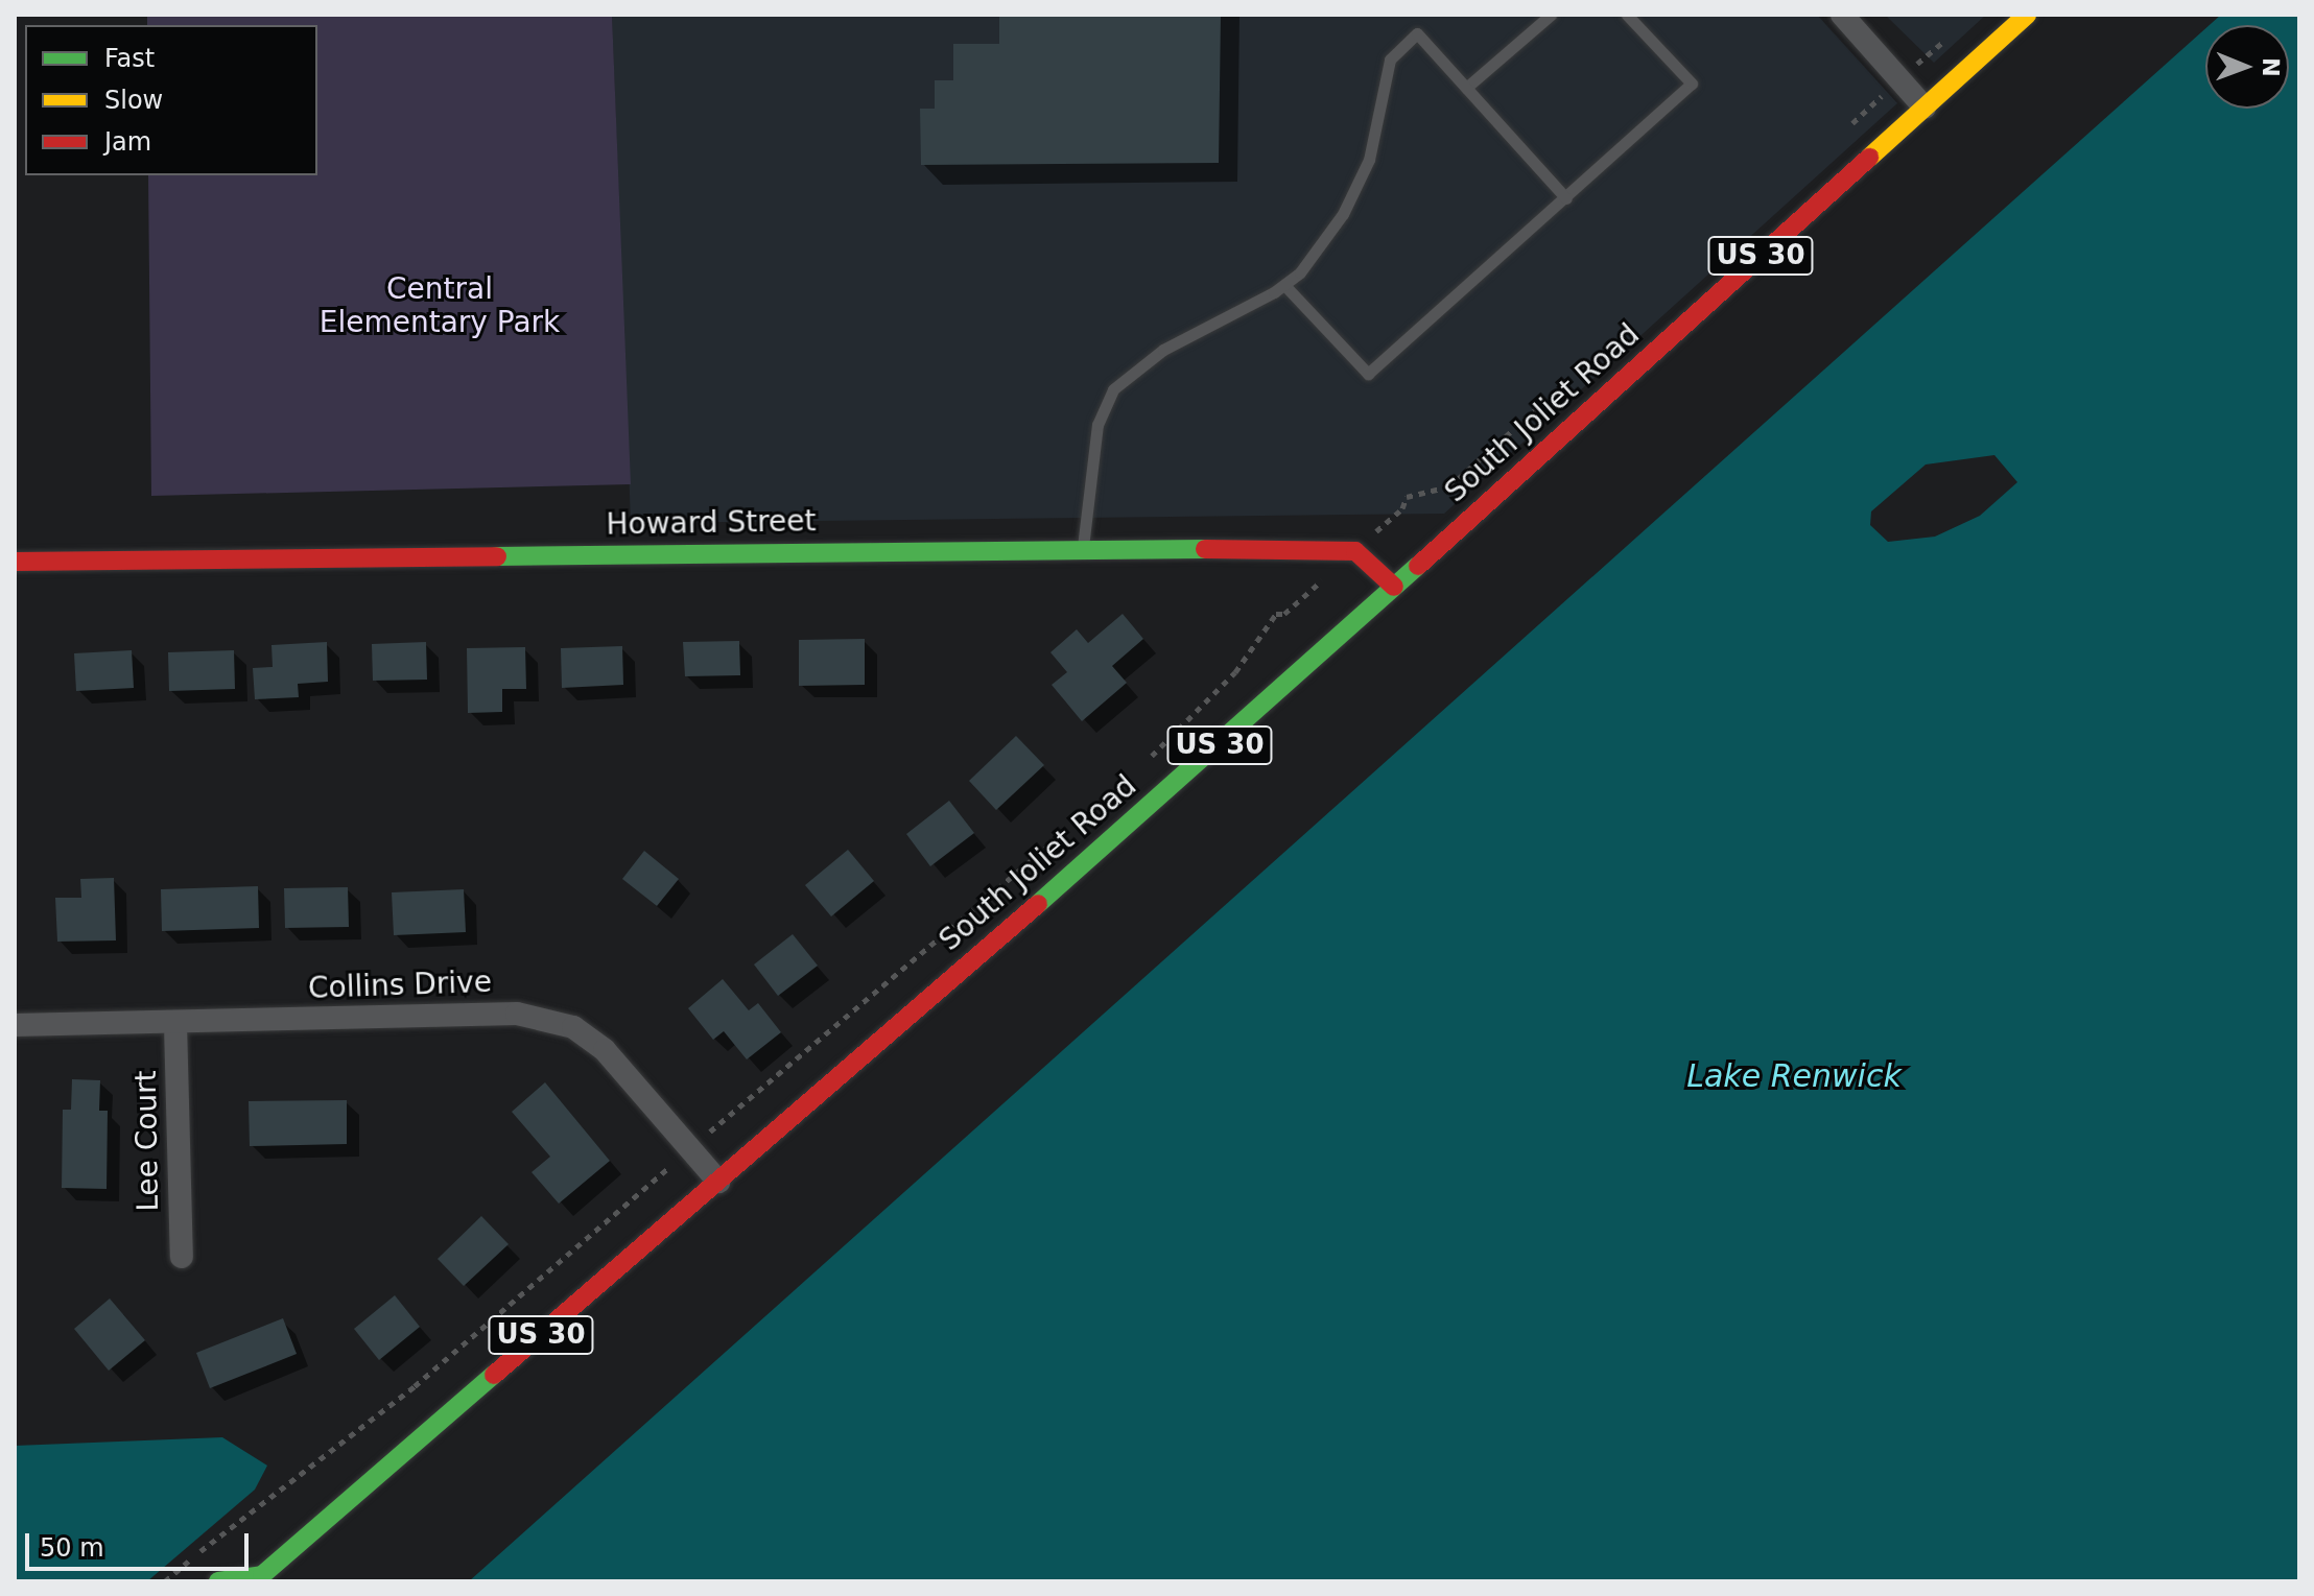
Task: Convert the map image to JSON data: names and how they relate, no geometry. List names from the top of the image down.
{
  "streets": {
    "main road": ["US 30", "South Joliet Road", "Howard Street"],
    "street": ["Collins Drive", "Lee Court"]
  },
  "crossings": [
    ["South Joliet Road", "Howard Street"],
    ["South Joliet Road", "Collins Drive"],
    ["Collins Drive", "Lee Court"]
  ],
  "water": ["Lake Renwick"],
  "parks": ["Central Elementary Park"],
  "legend": ["Fast", "Slow", "Jam"],
  "scale_bar": "50 m",
  "north": "right"
}
